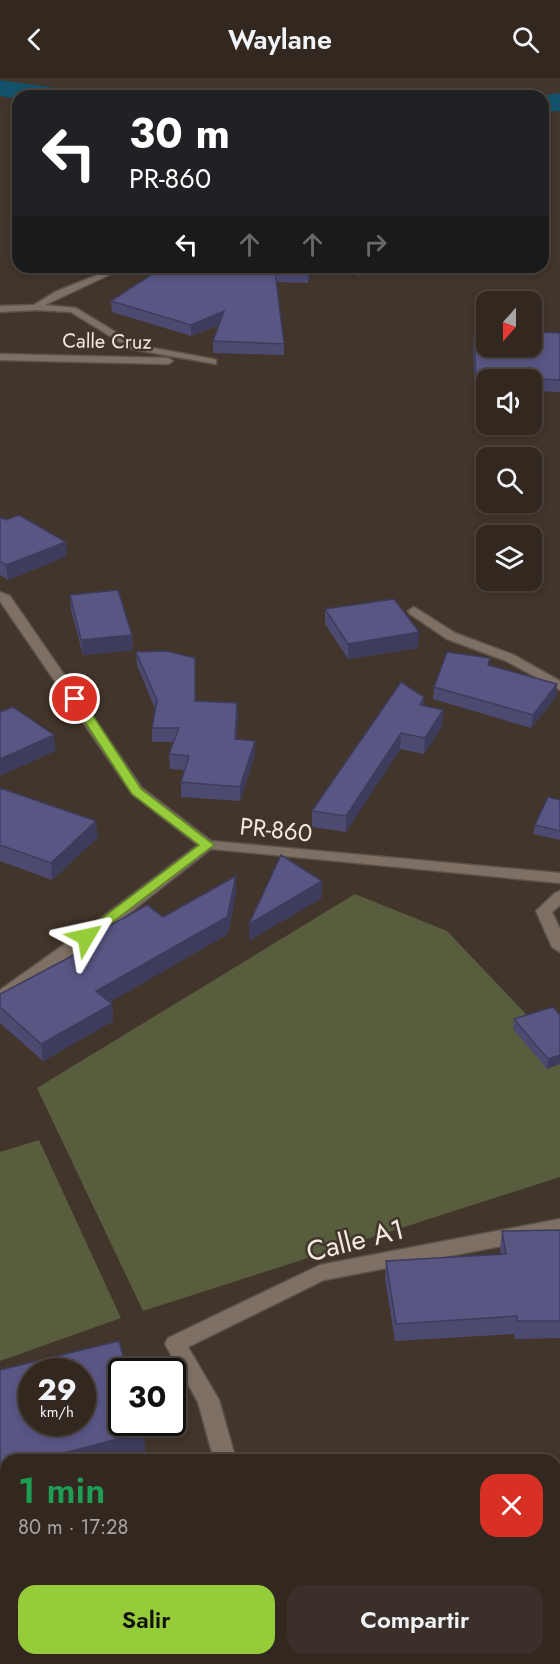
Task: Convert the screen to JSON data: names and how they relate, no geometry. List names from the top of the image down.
{
  "streets": {
    "street": ["Calle Cruz", "PR-860", "Calle A1"]
  },
  "north": "bottom",
  "page": {
    "header": "Waylane",
    "turn": ["30 m", "PR-860"],
    "speed": "29 km/h",
    "limit": "30",
    "heading": ["1 min", "80 m · 17:28"],
    "buttons": ["Salir", "Compartir"]
  }
}
